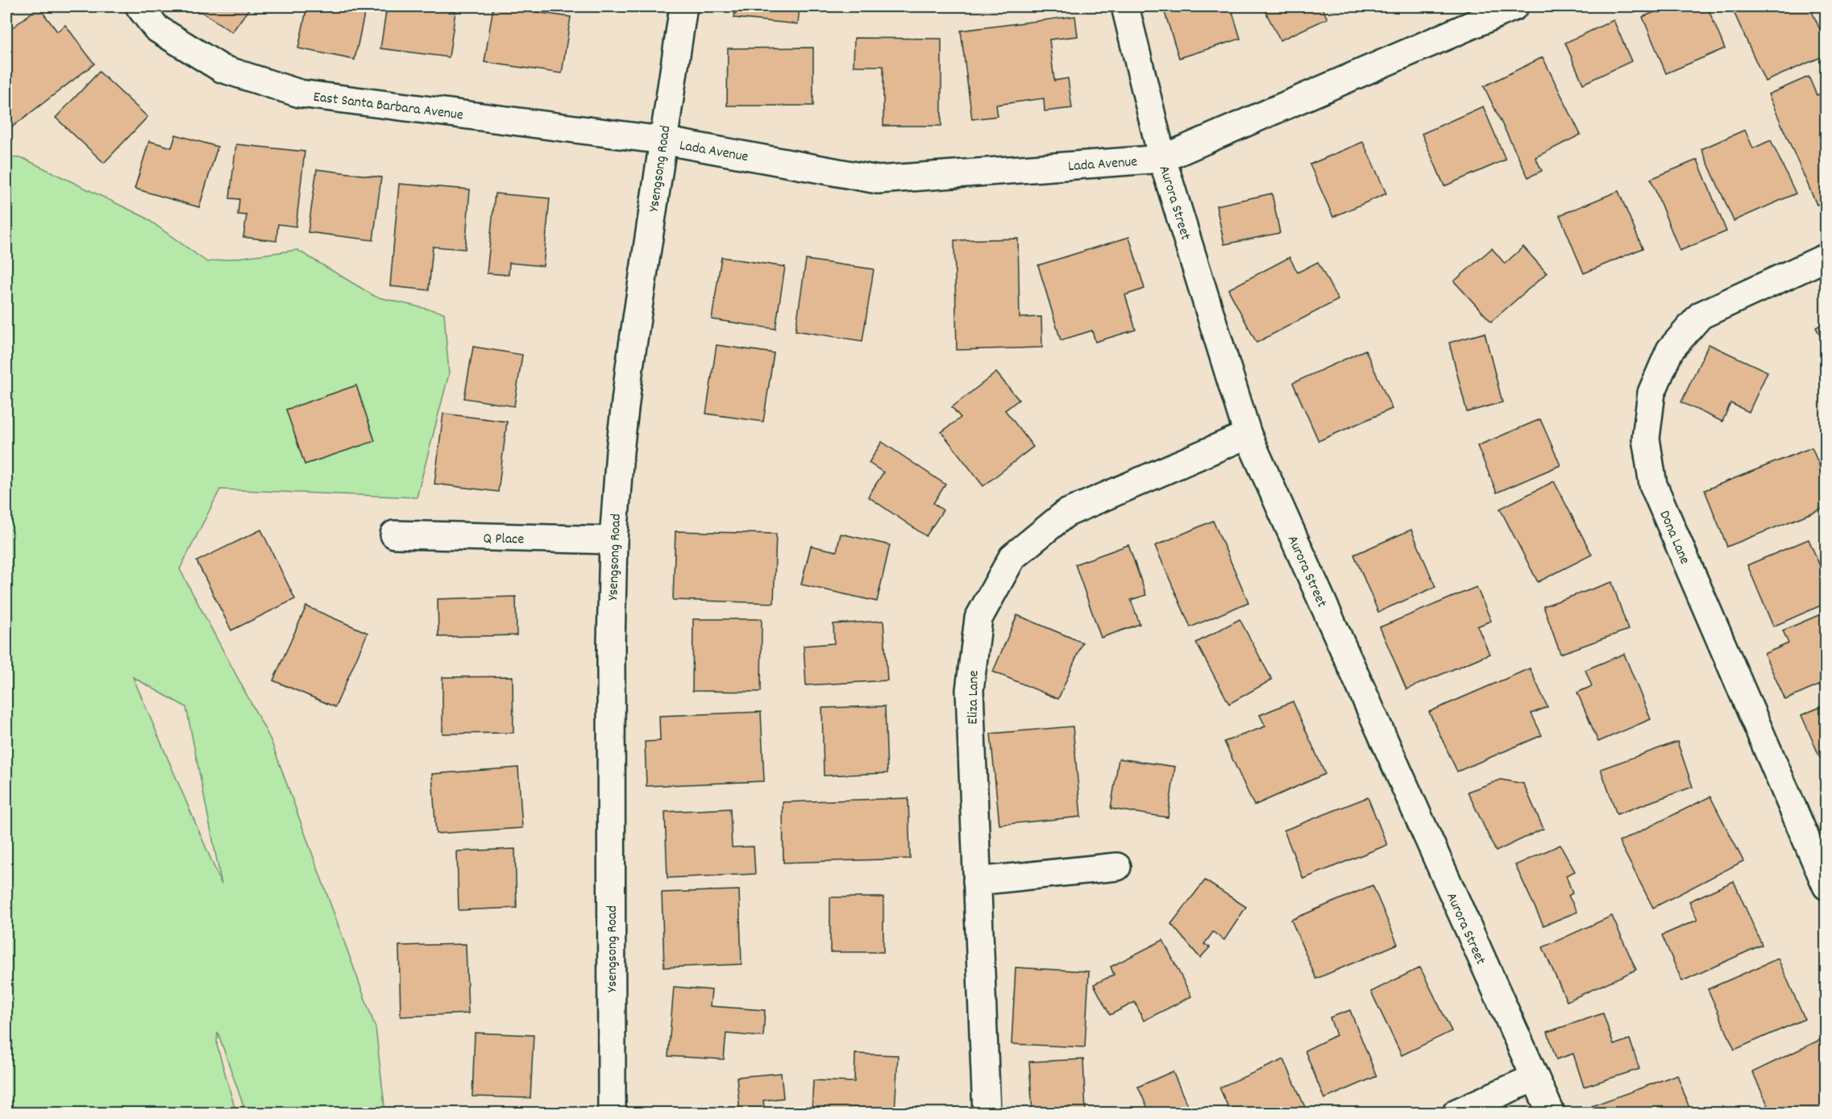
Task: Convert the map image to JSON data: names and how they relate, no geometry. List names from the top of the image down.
{
  "streets": {
    "street": [
      "East Santa Barbara Avenue",
      "Lada Avenue",
      "Ysengsong Road",
      "Aurora Street",
      "Dona Lane",
      "Q Place",
      "Eliza Lane"
    ]
  },
  "crossings": [
    ["East Santa Barbara Avenue", "Lada Avenue"],
    ["East Santa Barbara Avenue", "Ysengsong Road"],
    ["Lada Avenue", "Ysengsong Road"],
    ["Lada Avenue", "Aurora Street"],
    ["Ysengsong Road", "Q Place"],
    ["Aurora Street", "Eliza Lane"]
  ]
}
